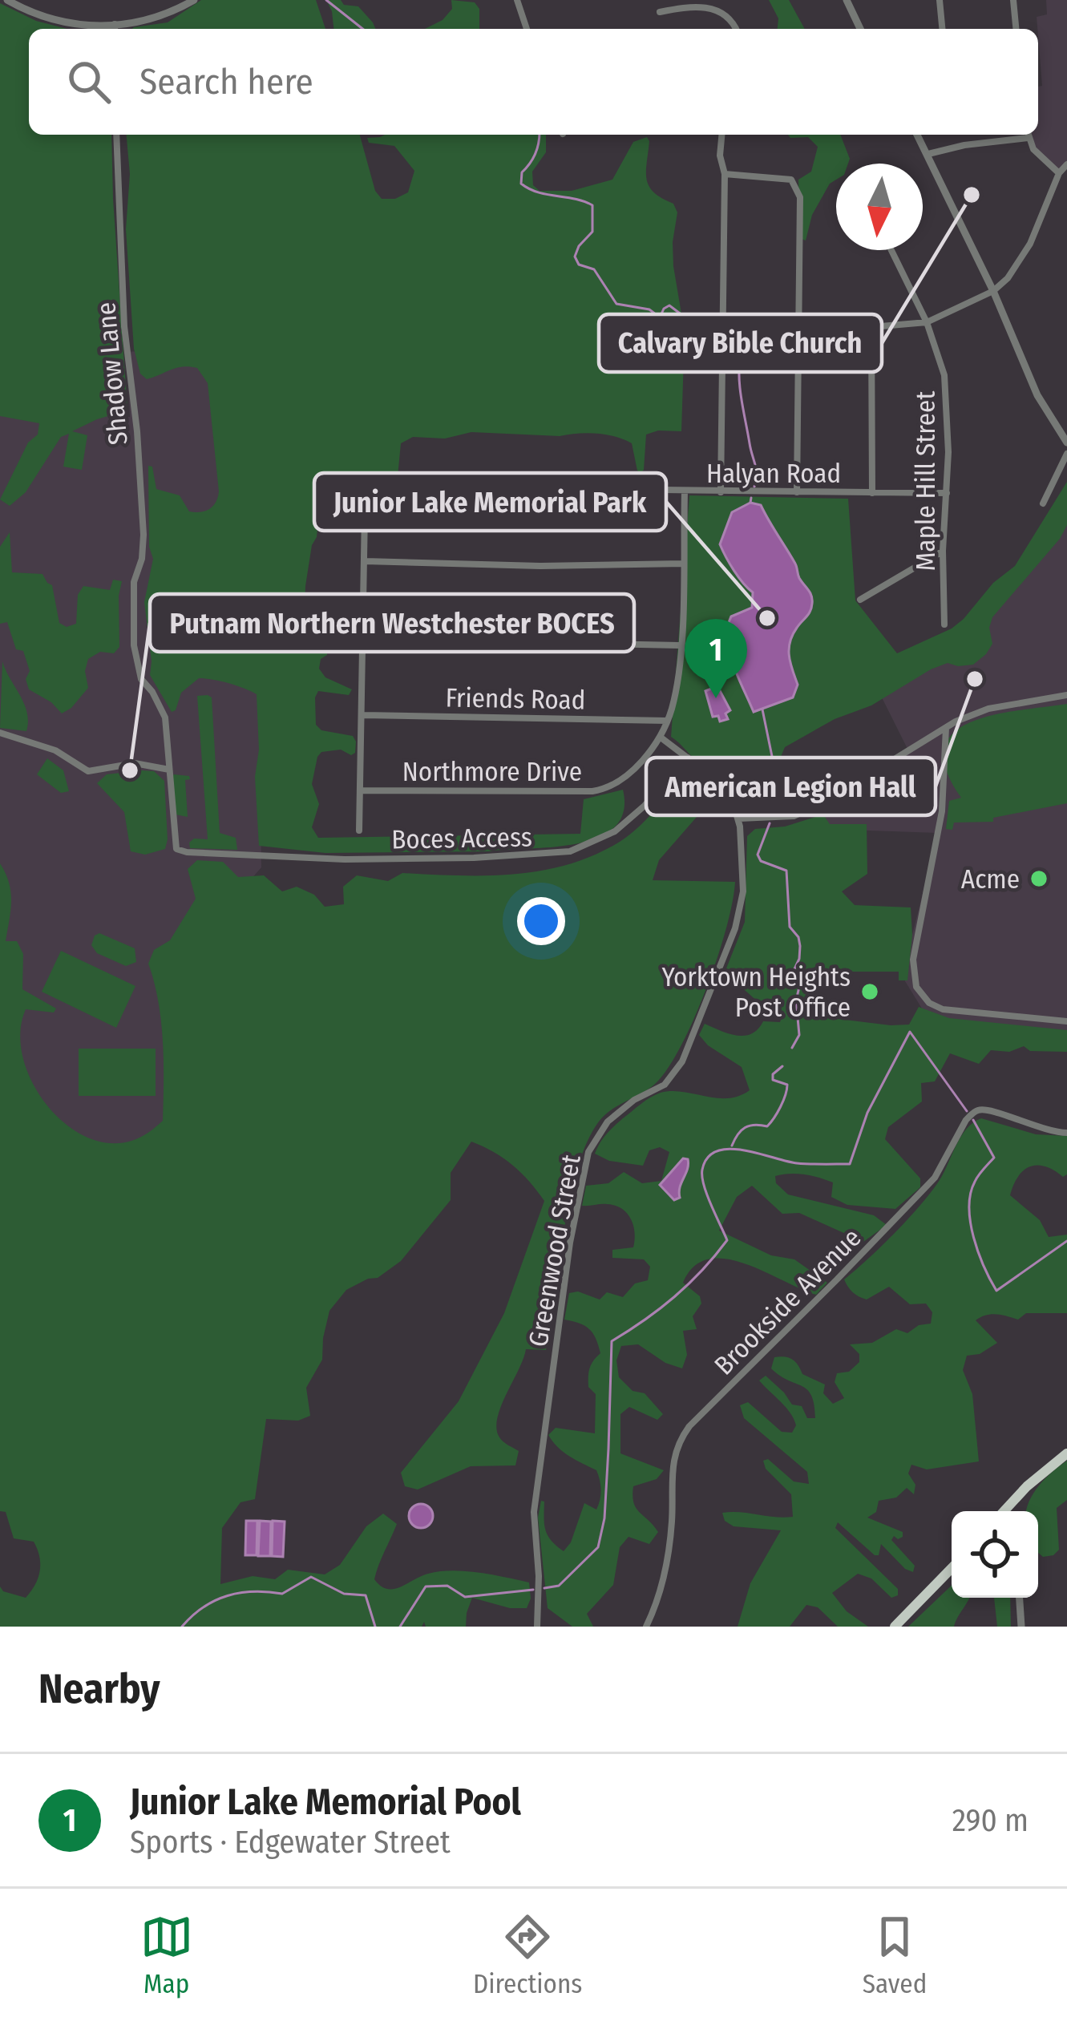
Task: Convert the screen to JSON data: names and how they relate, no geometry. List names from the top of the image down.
{
  "streets": {
    "street": [
      "Shadow Lane",
      "Halyan Road",
      "Maple Hill Street",
      "Friends Road",
      "Northmore Drive",
      "Boces Access",
      "Greenwood Street",
      "Brookside Avenue"
    ]
  },
  "crossings": [
    ["Shadow Lane", "Boces Access"],
    ["Halyan Road", "Maple Hill Street"],
    ["Halyan Road", "Northmore Drive"],
    ["Friends Road", "Northmore Drive"]
  ],
  "places": [
    "Calvary Bible Church",
    "Junior Lake Memorial Park",
    "American Legion Hall",
    "Putnam Northern Westchester BOCES",
    "Acme",
    "Yorktown Heights Post Office"
  ],
  "north": "bottom",
  "page": {
    "search": "Search here",
    "pins": "1",
    "heading": "Nearby",
    "list": [
      {
        "mark": "1",
        "name": "Junior Lake Memorial Pool",
        "note": "Sports · Edgewater Street",
        "value": "290 m"
      }
    ],
    "nav": ["Map", "Directions", "Saved"]
  }
}
